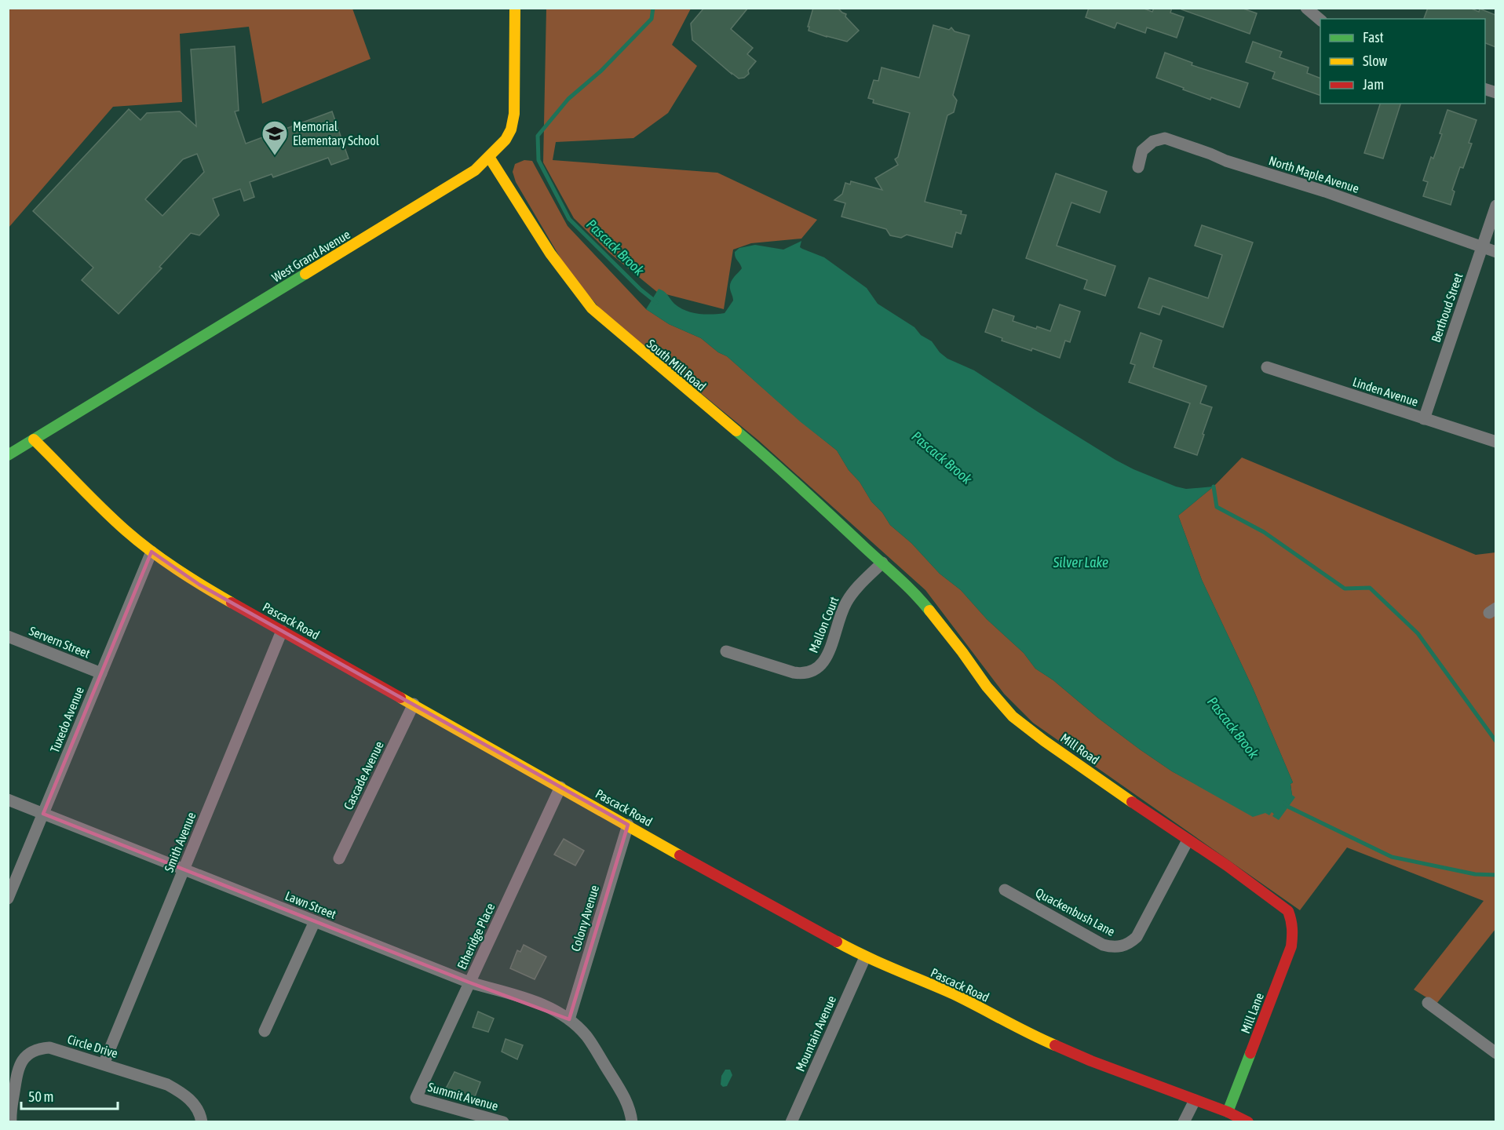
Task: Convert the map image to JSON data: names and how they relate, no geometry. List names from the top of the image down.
{
  "streets": {
    "street": [
      "North Maple Avenue",
      "West Grand Avenue",
      "Berthoud Street",
      "South Mill Road",
      "Linden Avenue",
      "Pascack Road",
      "Mallon Court",
      "Servern Street",
      "Tuxedo Avenue",
      "Mill Road",
      "Cascade Avenue",
      "Smith Avenue",
      "Lawn Street",
      "Quackenbush Lane",
      "Colony Avenue",
      "Etheridge Place",
      "Mill Lane",
      "Mountain Avenue",
      "Circle Drive",
      "Summit Avenue"
    ]
  },
  "crossings": [
    ["North Maple Avenue", "Berthoud Street"],
    ["West Grand Avenue", "South Mill Road"],
    ["West Grand Avenue", "Pascack Road"],
    ["Berthoud Street", "Linden Avenue"],
    ["South Mill Road", "Mallon Court"],
    ["South Mill Road", "Mill Road"],
    ["Pascack Road", "Tuxedo Avenue"],
    ["Pascack Road", "Cascade Avenue"],
    ["Pascack Road", "Smith Avenue"],
    ["Pascack Road", "Colony Avenue"],
    ["Pascack Road", "Etheridge Place"],
    ["Pascack Road", "Mill Lane"],
    ["Pascack Road", "Mountain Avenue"],
    ["Mallon Court", "Mill Road"],
    ["Servern Street", "Tuxedo Avenue"],
    ["Tuxedo Avenue", "Lawn Street"],
    ["Mill Road", "Quackenbush Lane"],
    ["Mill Road", "Mill Lane"],
    ["Smith Avenue", "Lawn Street"],
    ["Smith Avenue", "Circle Drive"],
    ["Lawn Street", "Colony Avenue"],
    ["Lawn Street", "Etheridge Place"],
    ["Etheridge Place", "Summit Avenue"]
  ],
  "water": ["Pascack Brook", "Silver Lake"],
  "places": {
    "school or university": ["Memorial Elementary School"]
  },
  "legend": ["Fast", "Slow", "Jam"],
  "scale_bar": "50 m"
}
